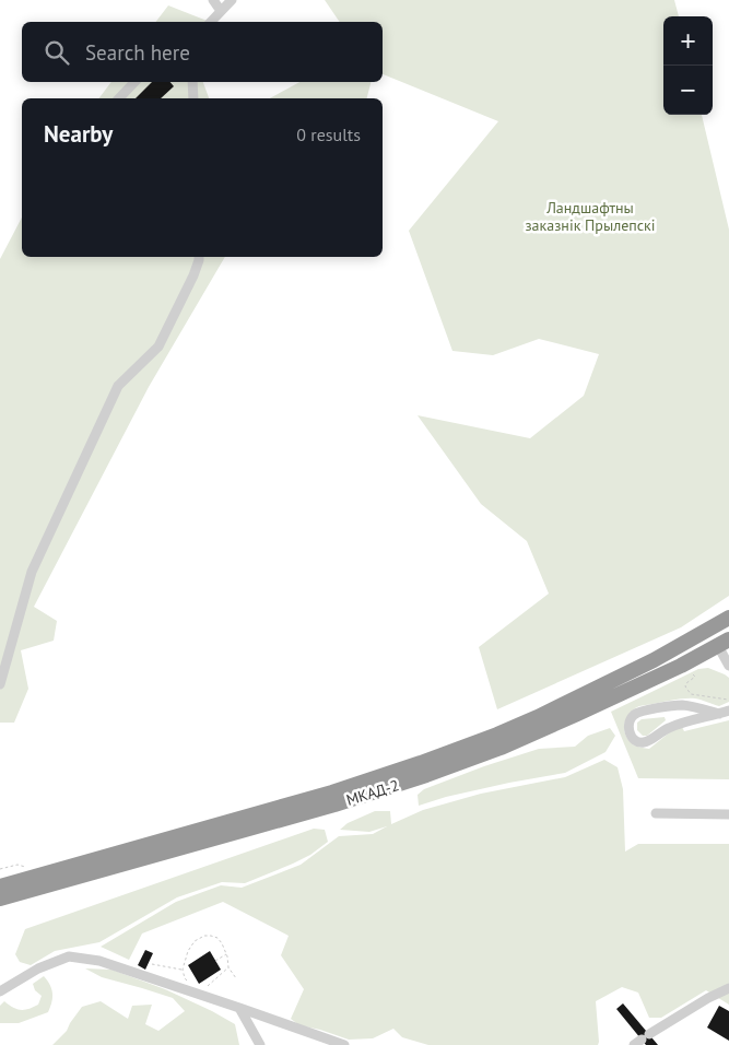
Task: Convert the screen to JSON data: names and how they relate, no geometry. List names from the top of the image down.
{
  "streets": {
    "highway": ["МКАД-2"]
  },
  "parks": ["Ландшафтны заказнік Прылепскі"],
  "page": {
    "map_buttons": ["+", "−"],
    "search": "Search here",
    "heading": ["Nearby", "0 results"]
  }
}
